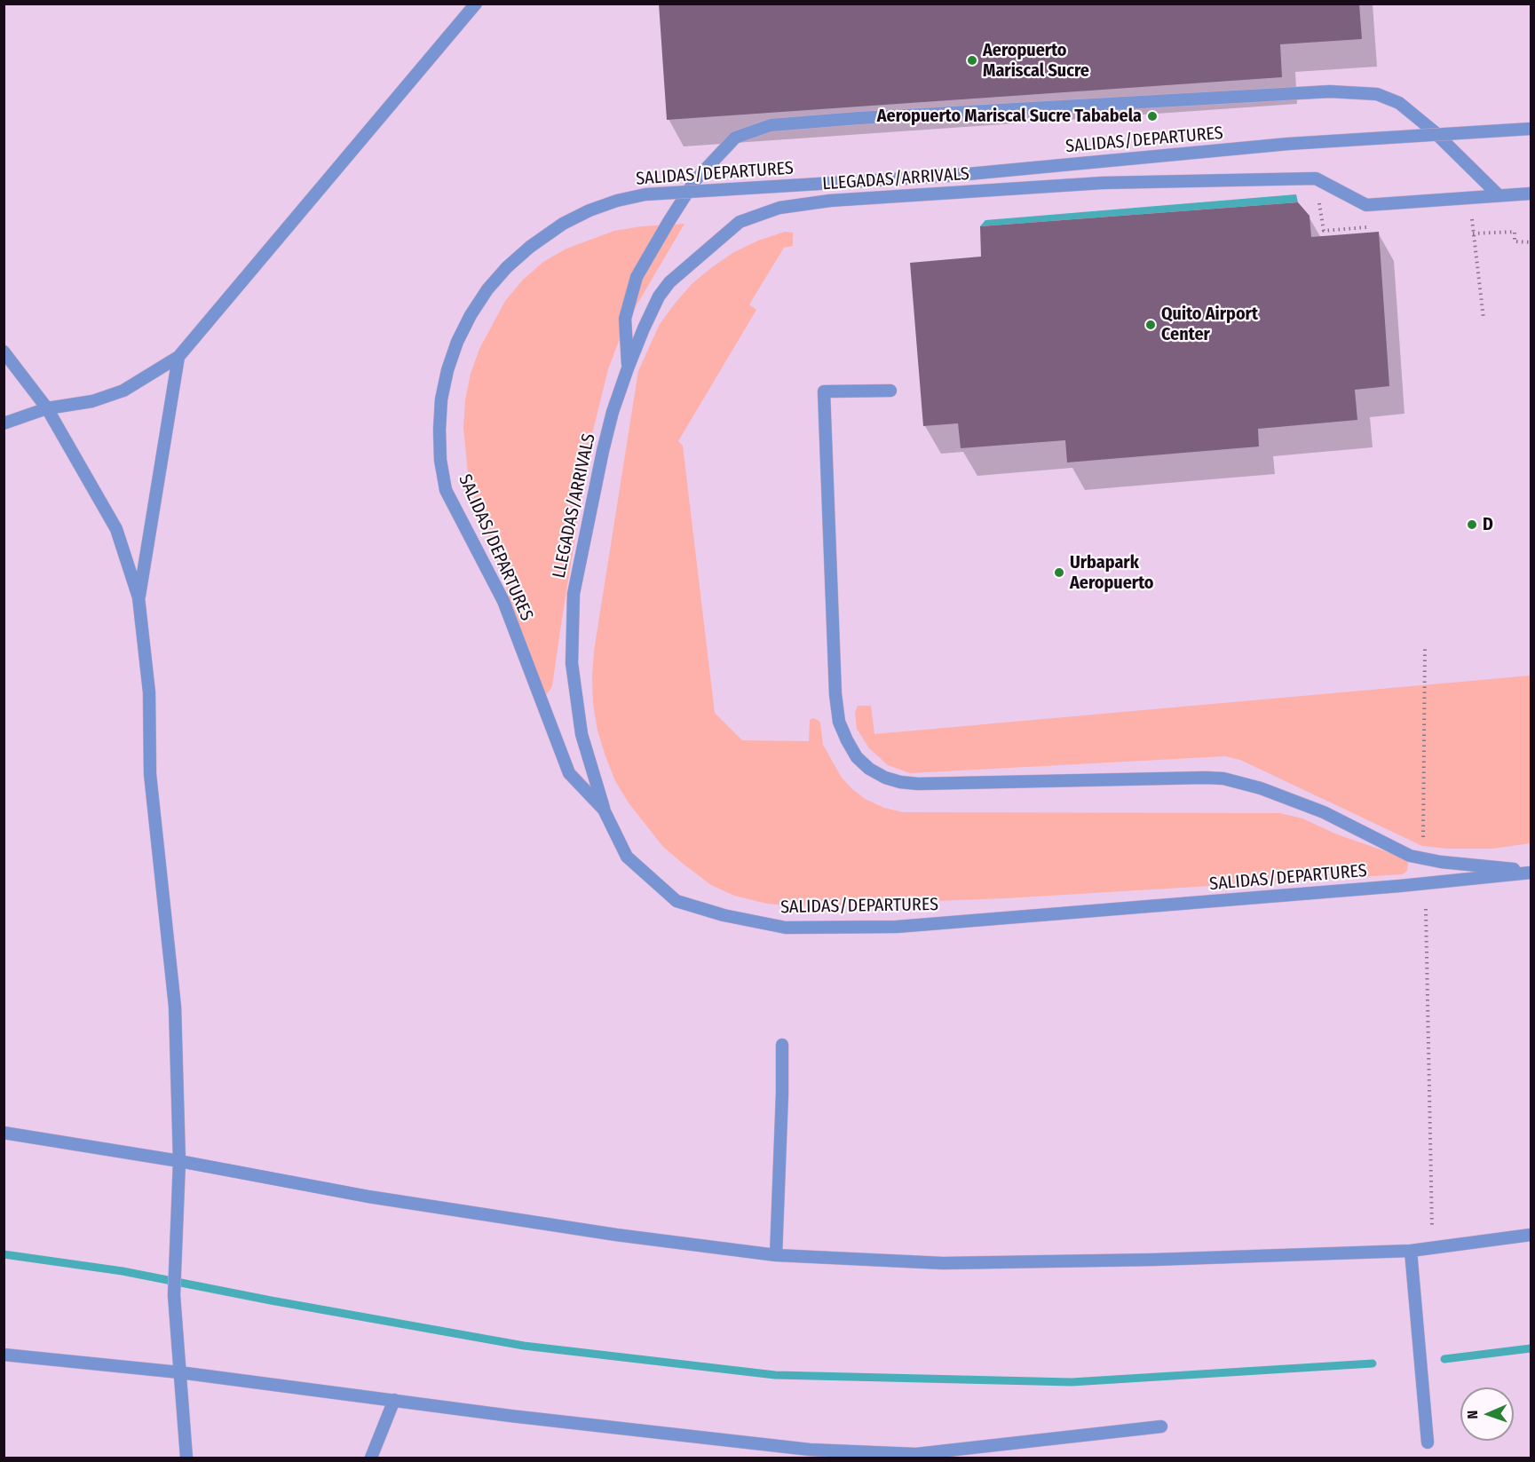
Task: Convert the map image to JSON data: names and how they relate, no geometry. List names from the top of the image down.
{
  "streets": {
    "lane": ["SALIDAS/DEPARTURES", "LLEGADAS/ARRIVALS"]
  },
  "crossings": [
    ["SALIDAS/DEPARTURES", "LLEGADAS/ARRIVALS"]
  ],
  "places": [
    "Aeropuerto Mariscal Sucre",
    "Aeropuerto Mariscal Sucre Tababela",
    "Quito Airport Center",
    "D",
    "Urbapark Aeropuerto"
  ],
  "north": "left"
}
